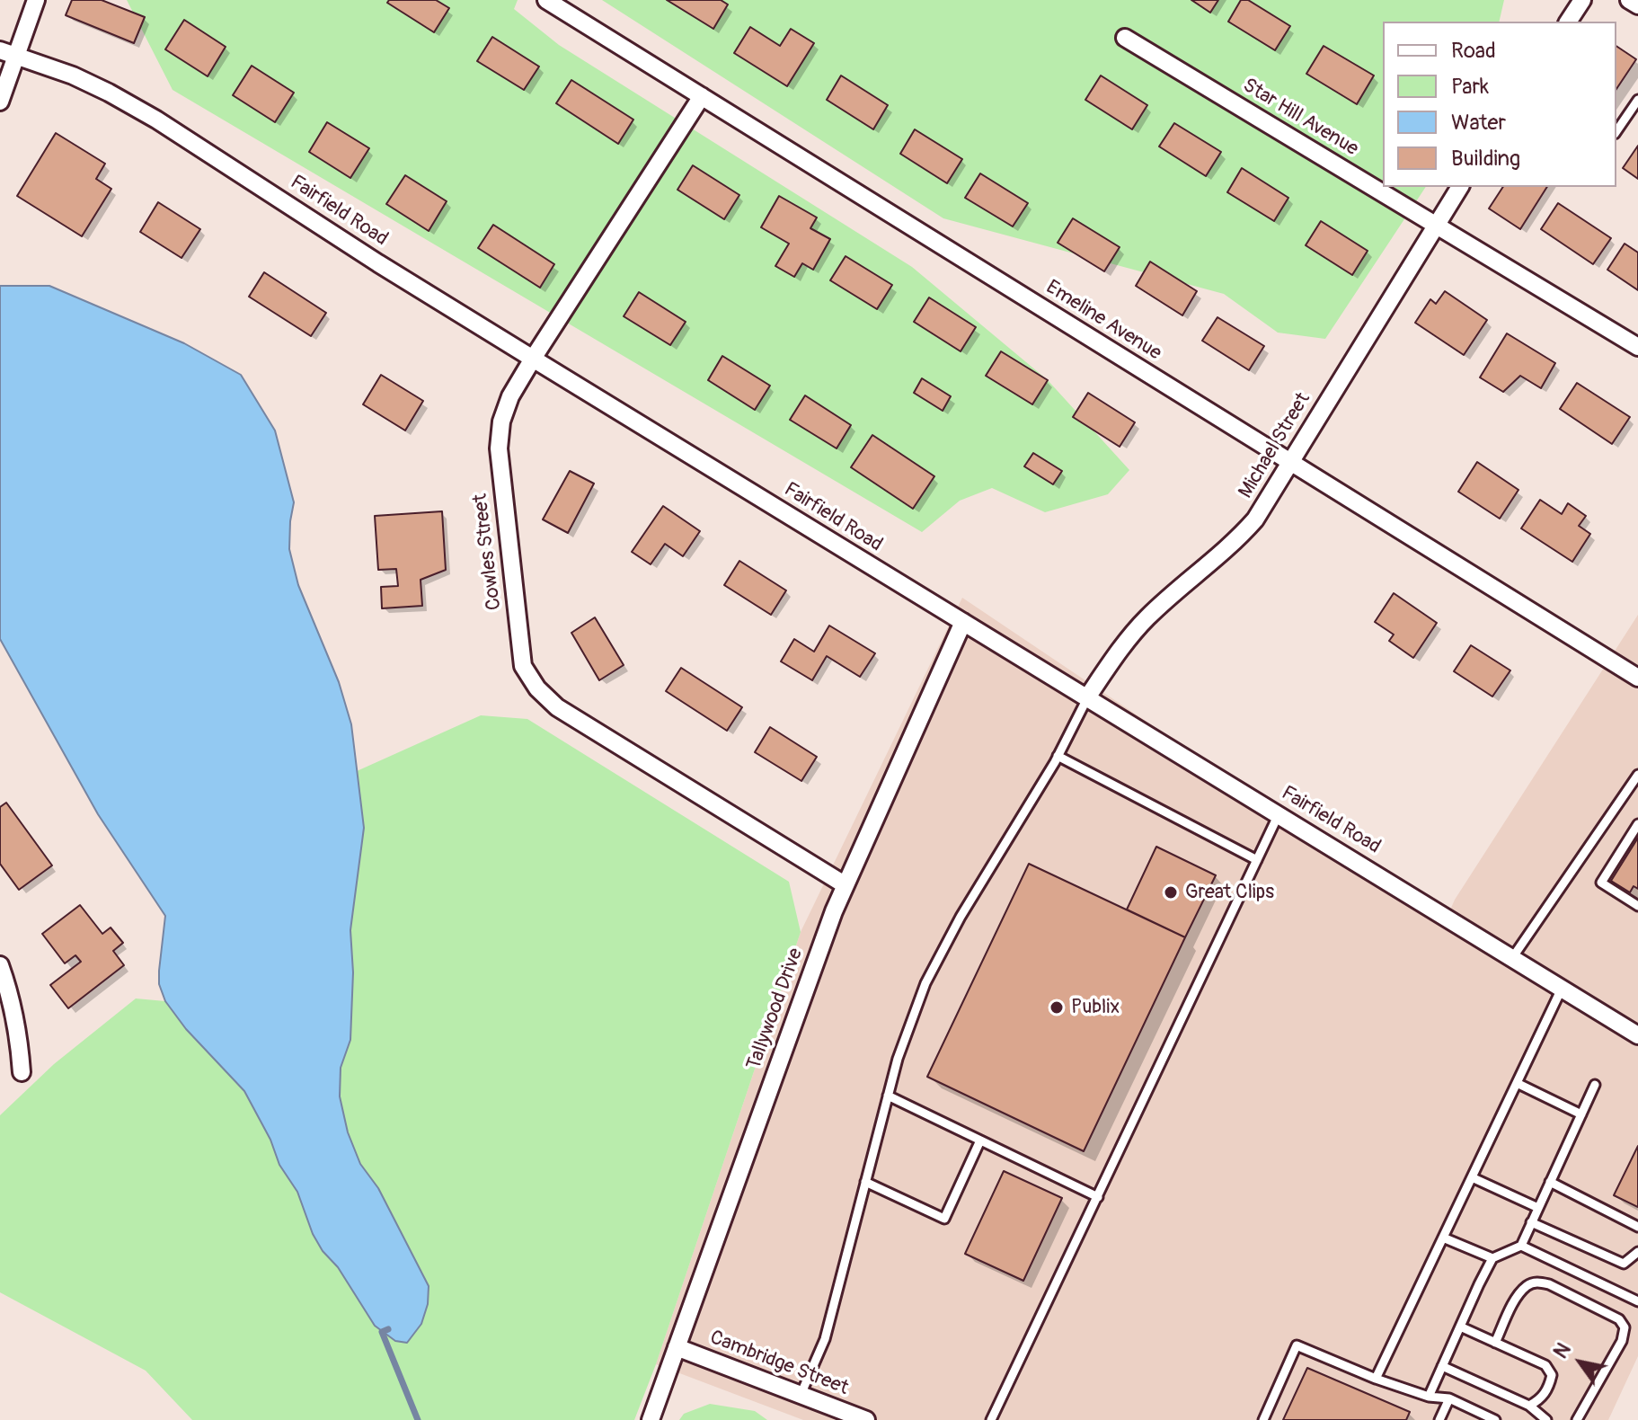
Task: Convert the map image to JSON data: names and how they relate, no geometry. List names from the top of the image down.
{
  "streets": {
    "street": [
      "Star Hill Avenue",
      "Fairfield Road",
      "Emeline Avenue",
      "Michael Street",
      "Cowles Street",
      "Tallywood Drive",
      "Cambridge Street"
    ]
  },
  "crossings": [
    ["Star Hill Avenue", "Michael Street"],
    ["Fairfield Road", "Michael Street"],
    ["Fairfield Road", "Cowles Street"],
    ["Fairfield Road", "Tallywood Drive"],
    ["Emeline Avenue", "Michael Street"],
    ["Emeline Avenue", "Cowles Street"],
    ["Cowles Street", "Tallywood Drive"],
    ["Tallywood Drive", "Cambridge Street"]
  ],
  "places": ["Great Clips", "Publix"],
  "legend": [
    "Road",
    "Park",
    "Water",
    "Building"
  ],
  "north": "top left"
}
